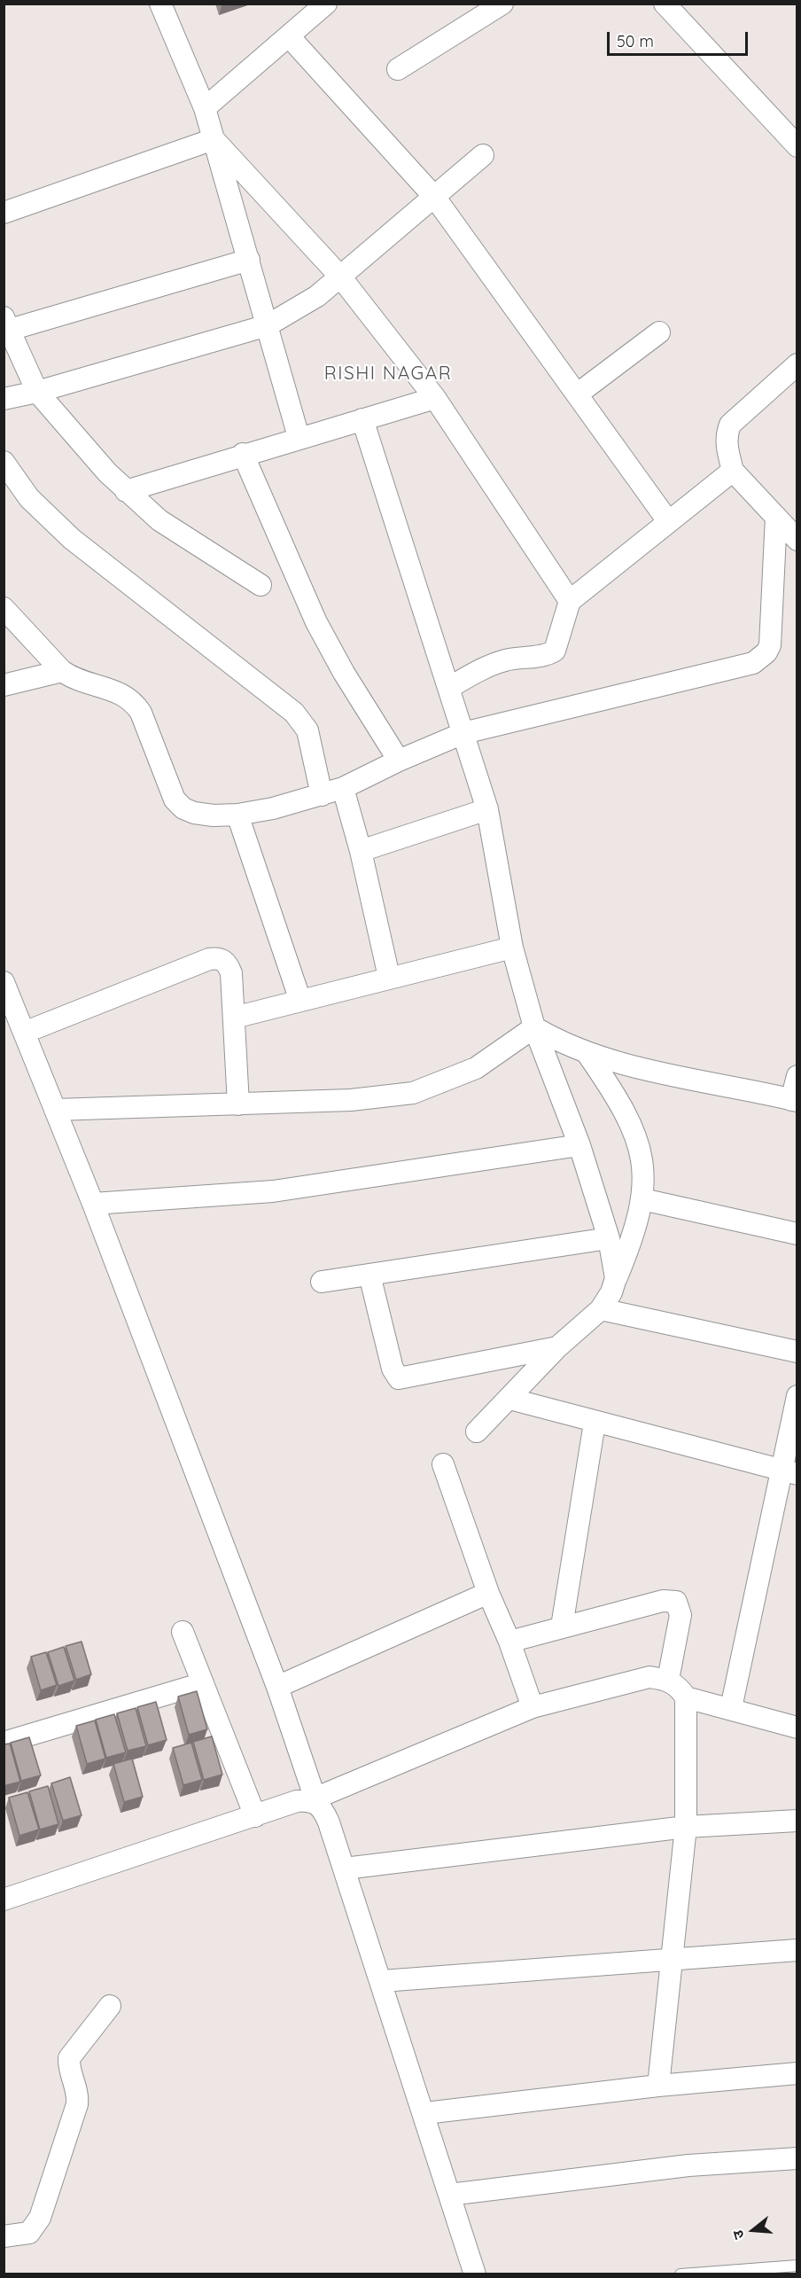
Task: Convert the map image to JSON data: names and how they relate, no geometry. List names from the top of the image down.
{
  "districts": ["RISHI NAGAR"],
  "scale_bar": "50 m",
  "north": "left"
}
